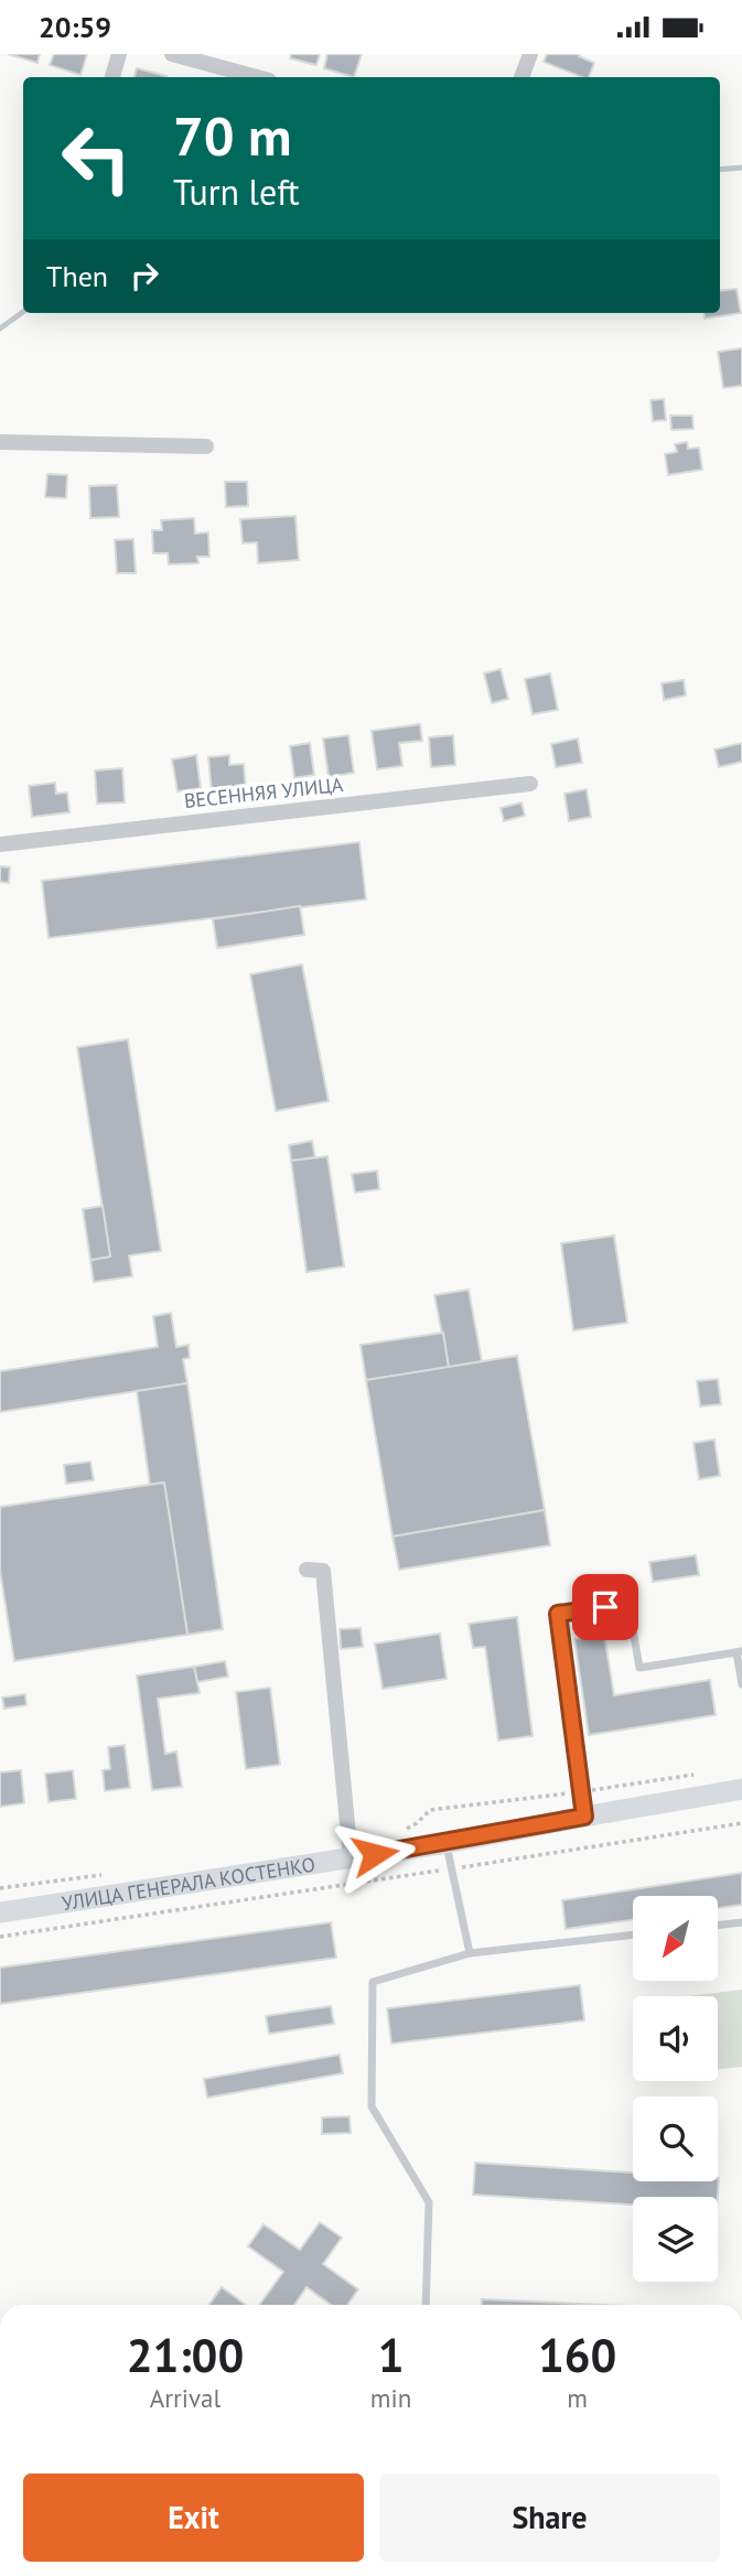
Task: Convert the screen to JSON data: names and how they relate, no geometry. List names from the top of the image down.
{
  "streets": {
    "main road": ["УЛИЦА ГЕНЕРАЛА КОСТЕНКО"],
    "street": ["ВЕСЕННЯЯ УЛИЦА"]
  },
  "north": "bottom left",
  "page": {
    "status": "20:59",
    "turn": ["70 m", "Turn left"],
    "then": "Then",
    "eta": [
      "21:00",
      "Arrival",
      "1",
      "min",
      "160",
      "m"
    ],
    "buttons": ["Exit", "Share"]
  }
}
